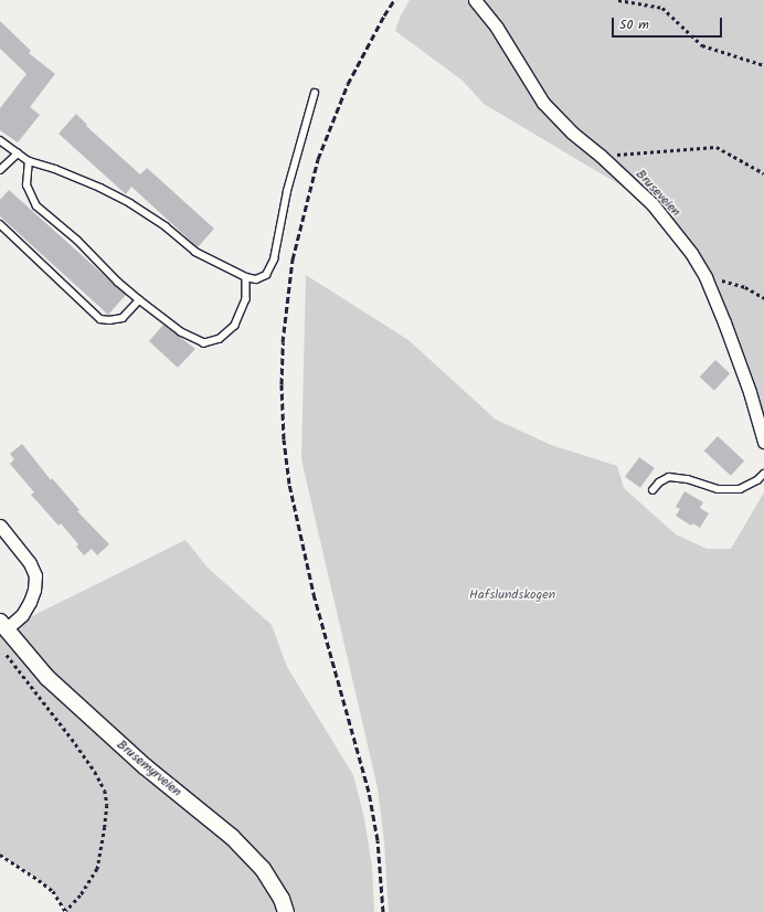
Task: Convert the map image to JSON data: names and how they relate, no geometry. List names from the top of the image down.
{
  "streets": {
    "street": ["Bruseveien", "Brusemyrveien"]
  },
  "parks": ["Hafslundskogen"],
  "scale_bar": "50 m"
}
